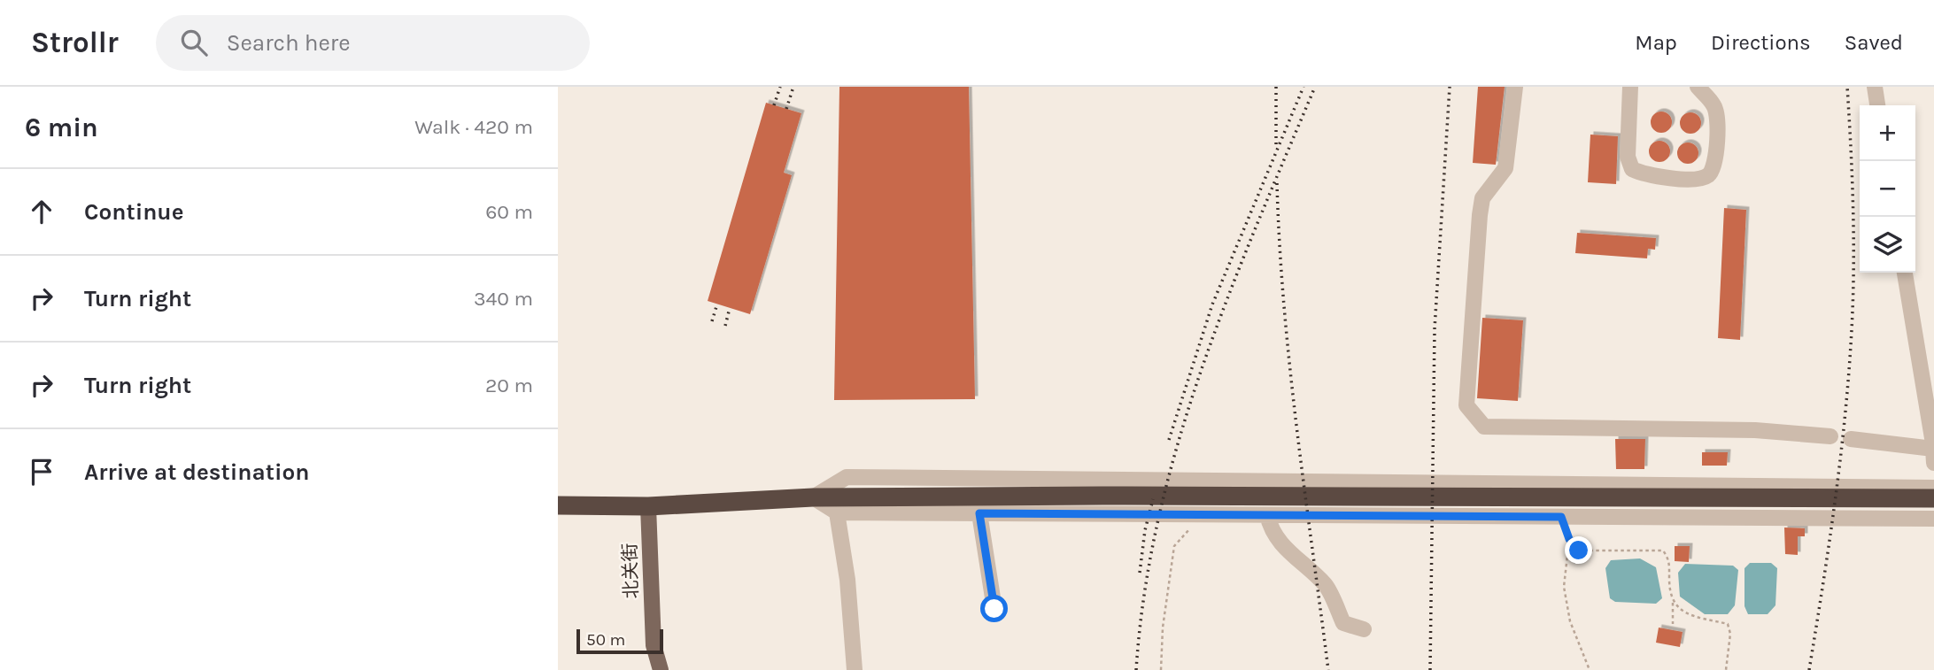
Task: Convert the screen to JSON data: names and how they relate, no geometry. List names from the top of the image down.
{
  "streets": {
    "main road": ["北关街"]
  },
  "scale_bar": "50 m",
  "page": {
    "header": "Strollr",
    "search": "Search here",
    "nav": ["Map", "Directions", "Saved"],
    "heading": ["6 min", "Walk · 420 m"],
    "map_buttons": ["+", "−"],
    "list": [
      ["Continue", "60 m"],
      ["Turn right", "340 m"],
      ["Turn right", "20 m"],
      "Arrive at destination"
    ],
    "scale": "50 m"
  }
}
